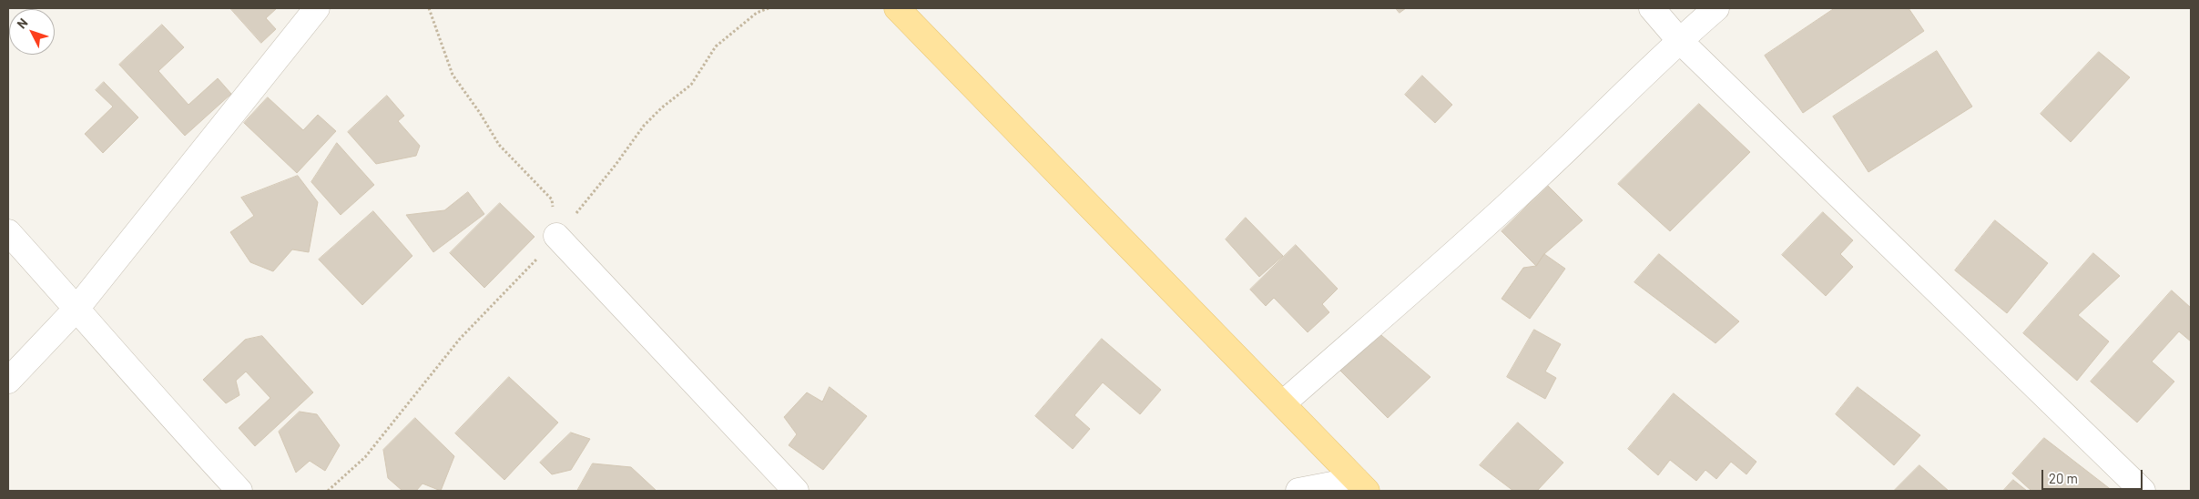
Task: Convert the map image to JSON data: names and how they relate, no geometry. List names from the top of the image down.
{
  "scale_bar": "20 m",
  "north": "top left"
}
